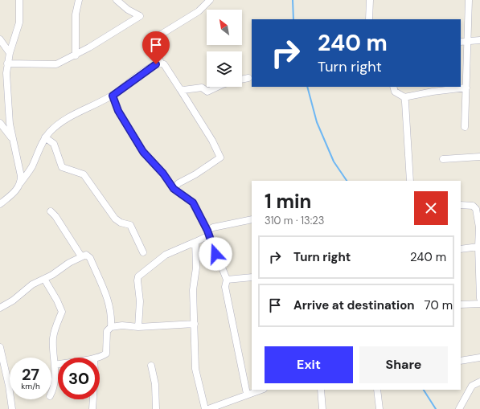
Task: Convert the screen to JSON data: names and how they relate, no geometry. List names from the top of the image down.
{
  "north": "top left",
  "page": {
    "turn": ["240 m", "Turn right"],
    "heading": ["1 min", "310 m · 13:23"],
    "list": [
      {
        "name": "Turn right",
        "value": "240 m"
      },
      {
        "name": "Arrive at destination",
        "value": "70 m"
      }
    ],
    "buttons": ["Exit", "Share"],
    "speed": "27 km/h",
    "limit": "30"
  }
}
